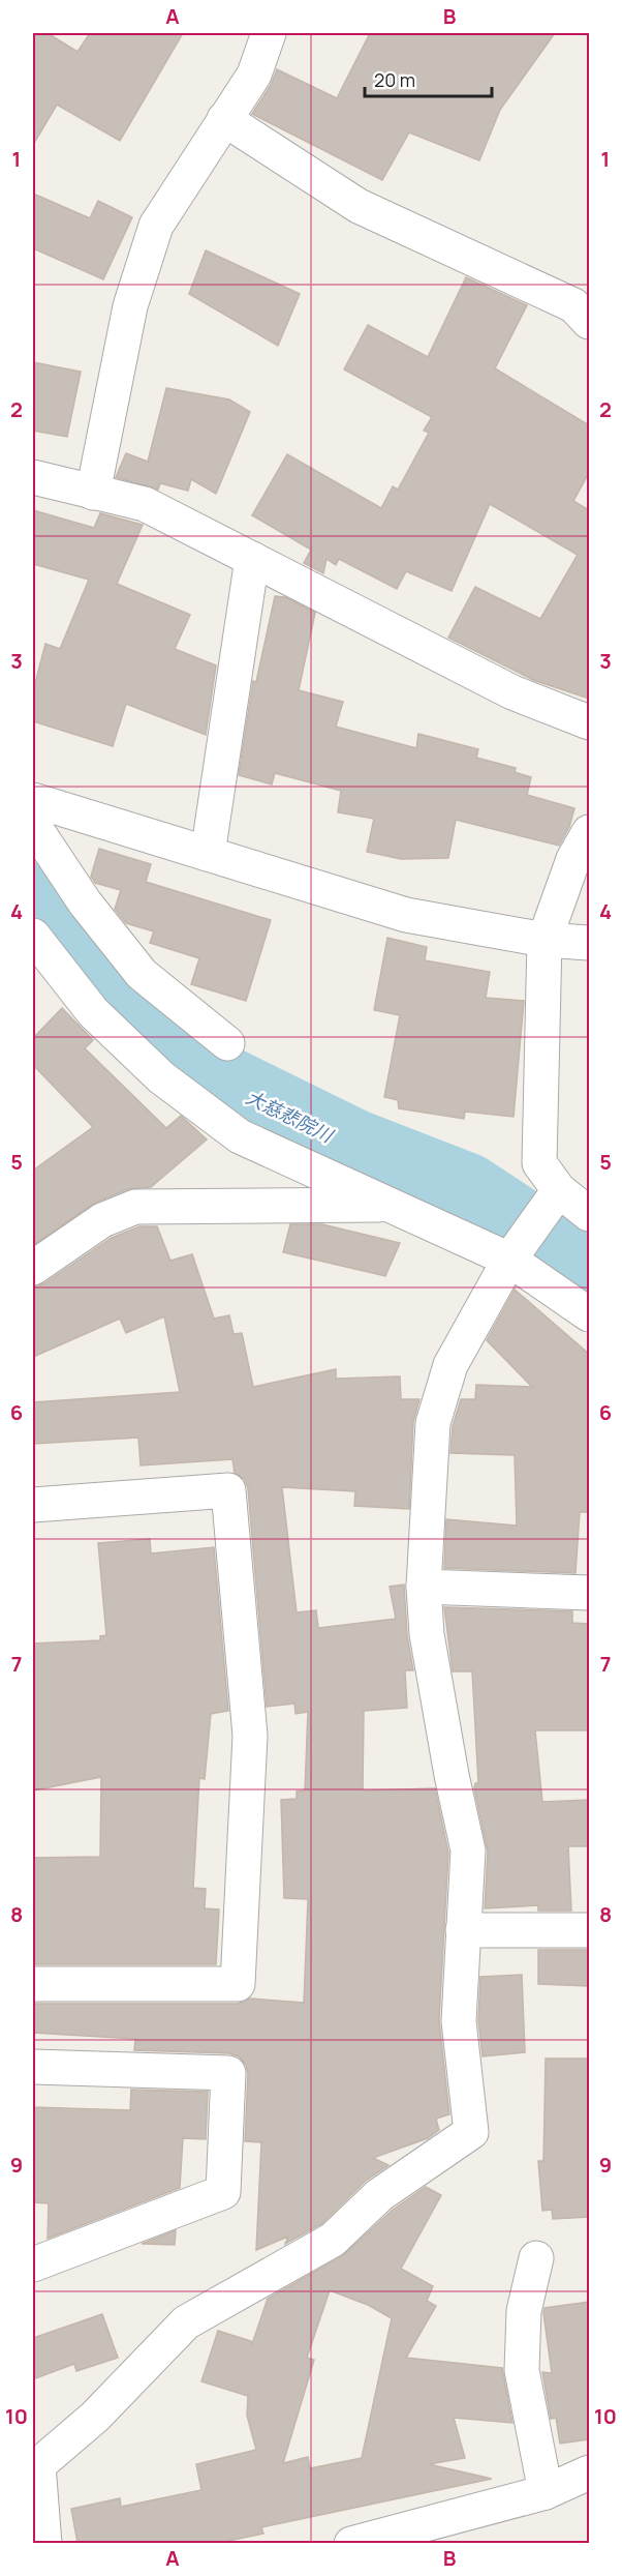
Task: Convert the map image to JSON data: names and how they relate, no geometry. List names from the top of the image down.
{
  "water": ["大慈悲院川"],
  "scale_bar": "20 m",
  "grid": {
    "columns": ["A", "B"],
    "rows": [
      "1",
      "2",
      "3",
      "4",
      "5",
      "6",
      "7",
      "8",
      "9",
      "10"
    ]
  }
}
